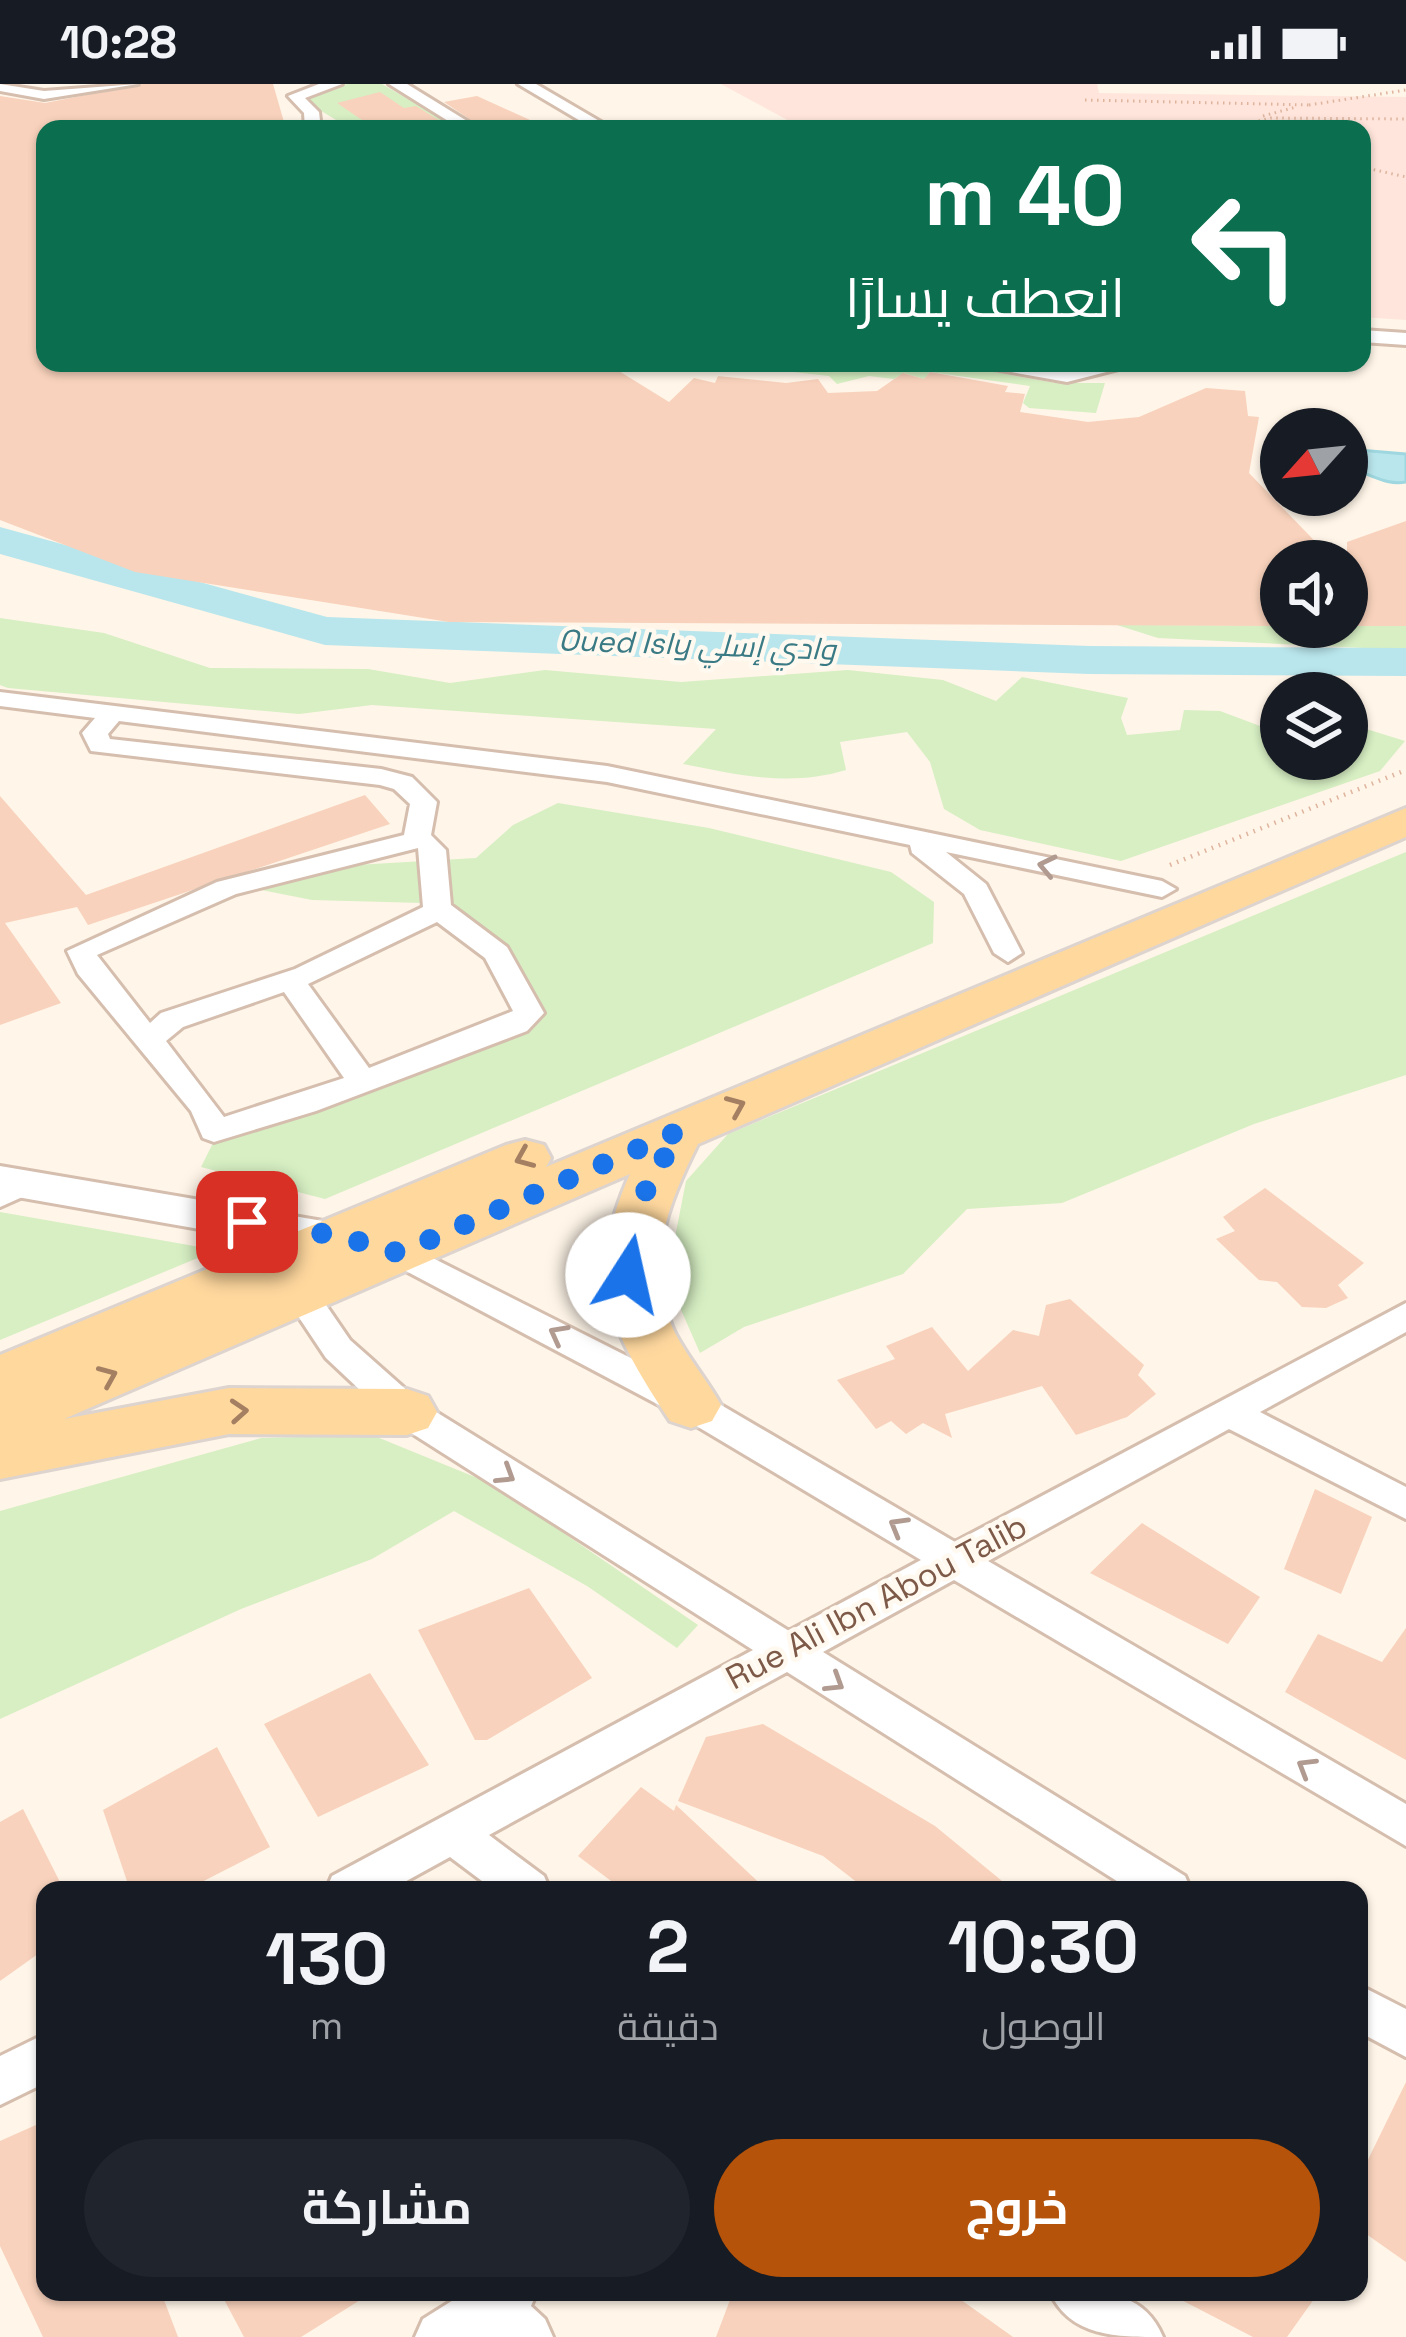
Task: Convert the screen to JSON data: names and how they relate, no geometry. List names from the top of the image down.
{
  "streets": {
    "street": ["Rue Ali Ibn Abou Talib"]
  },
  "water": ["Oued Isly وادي إسلي"],
  "north": "bottom left",
  "page": {
    "status": "10:28",
    "turn": ["40 m", "انعطف يسارًا"],
    "eta": [
      "10:30",
      "الوصول",
      "2",
      "دقيقة",
      "130",
      "m"
    ],
    "buttons": ["خروج", "مشاركة"]
  }
}
